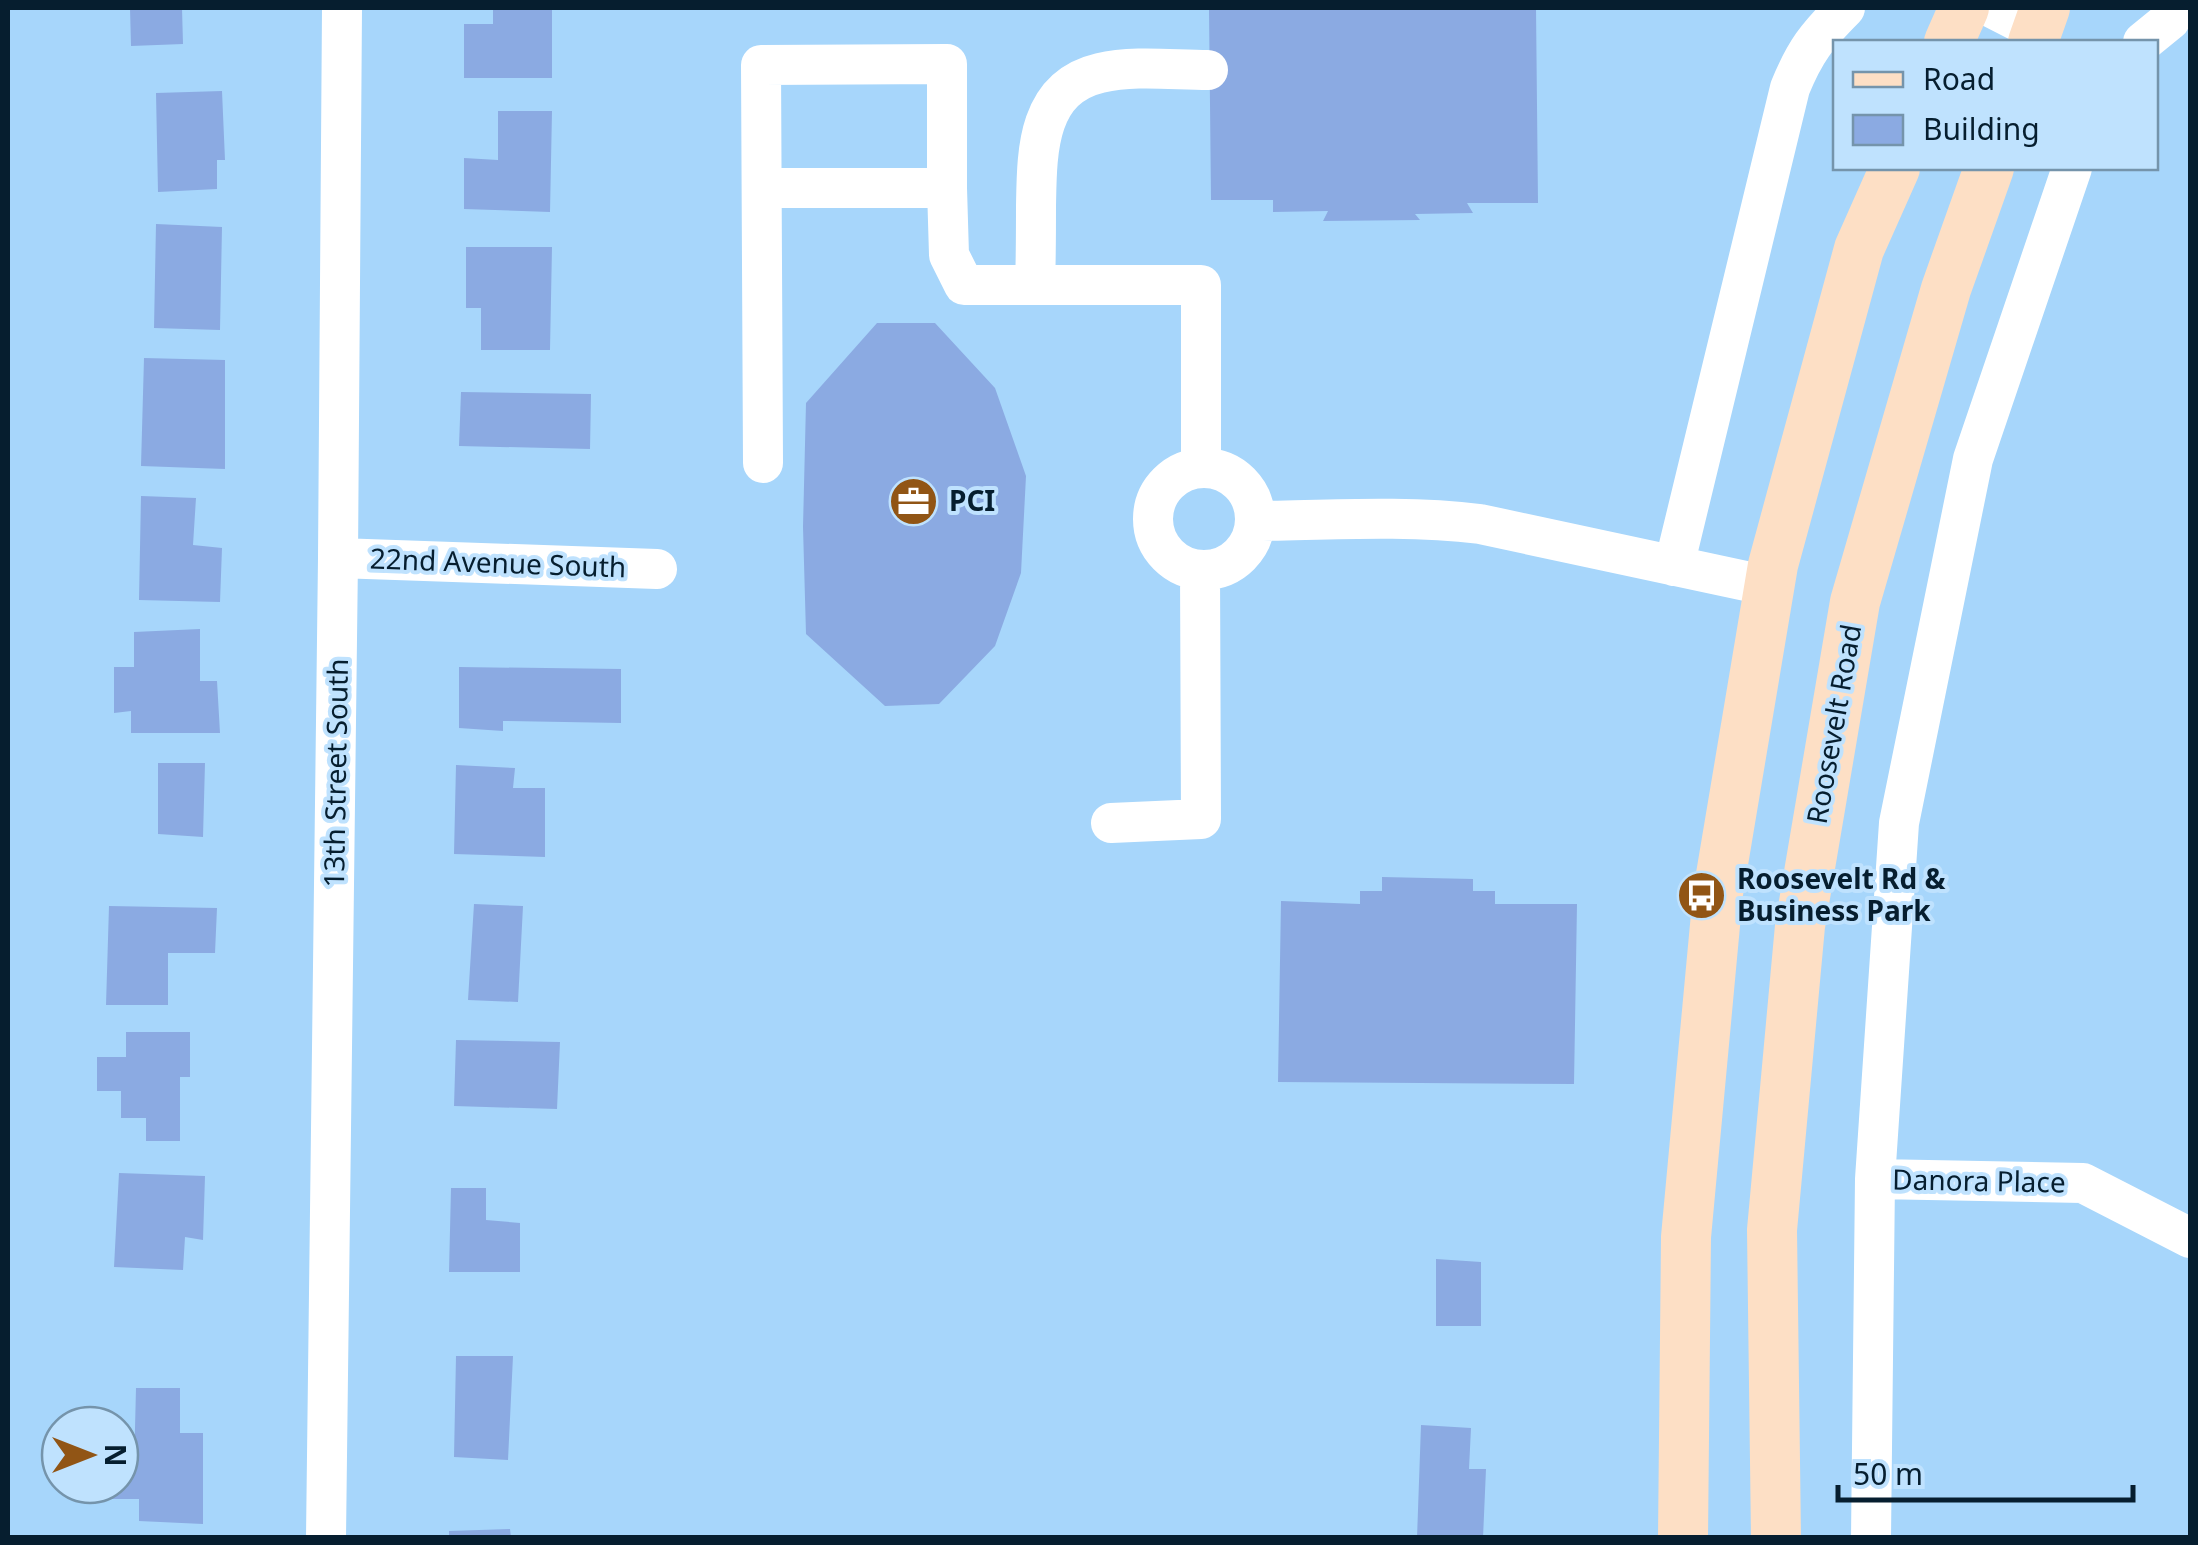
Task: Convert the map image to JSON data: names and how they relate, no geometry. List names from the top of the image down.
{
  "streets": {
    "main road": ["Roosevelt Road"],
    "street": ["22nd Avenue South", "13th Street South", "Danora Place"]
  },
  "crossings": [
    ["22nd Avenue South", "13th Street South"]
  ],
  "places": {
    "office": ["PCI"],
    "bus stop": ["Roosevelt Rd & Business Park"]
  },
  "legend": ["Road", "Building"],
  "scale_bar": "50 m",
  "north": "right"
}
